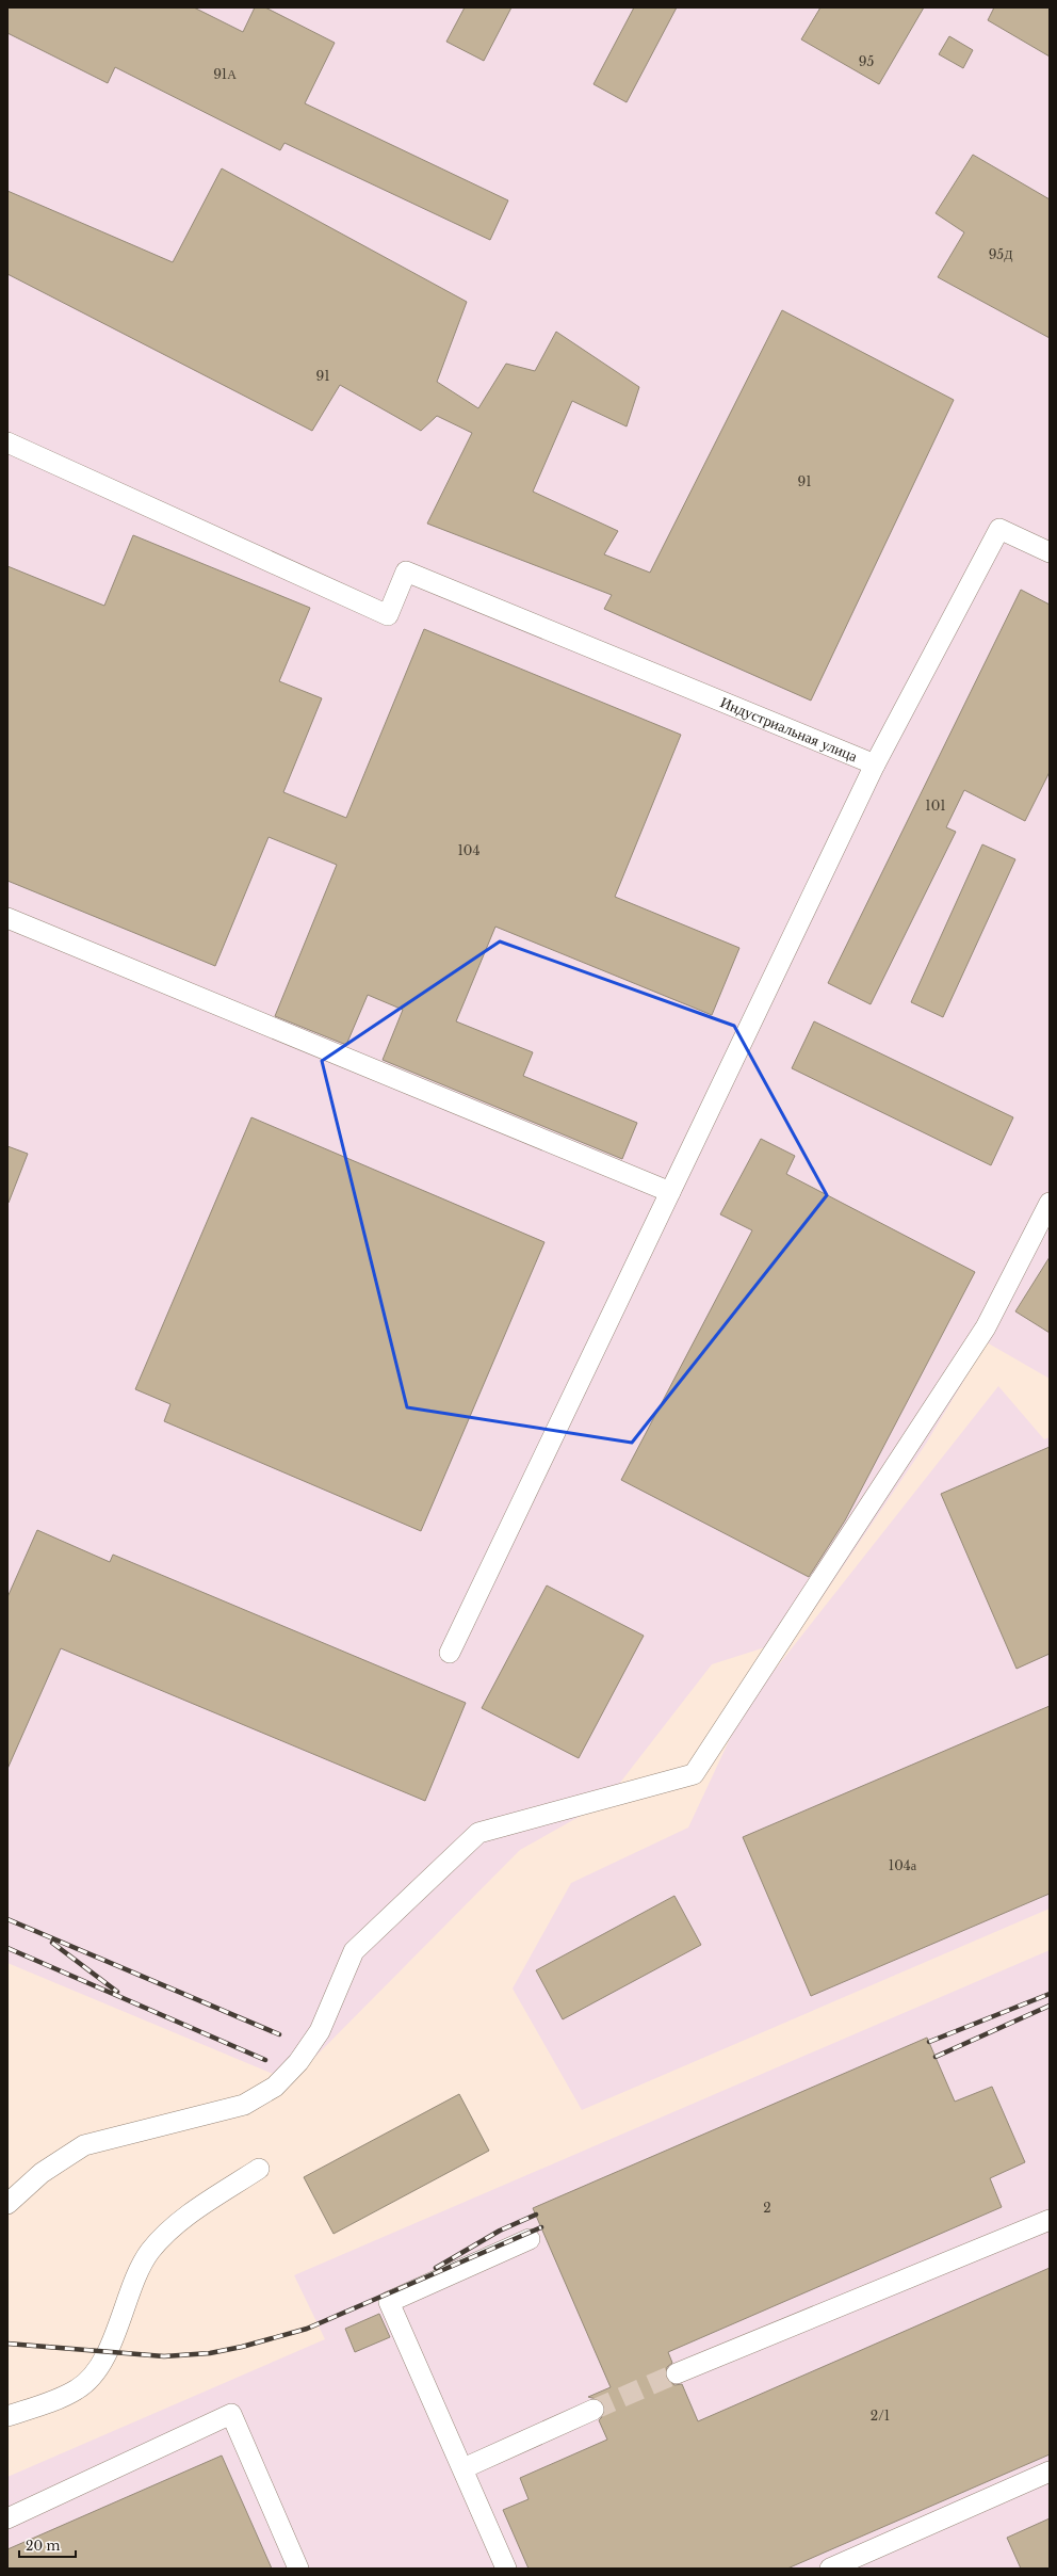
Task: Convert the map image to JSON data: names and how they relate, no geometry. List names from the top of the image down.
{
  "streets": {
    "street": ["Индустриальная улица"]
  },
  "house_numbers": [
    "95",
    "91А",
    "95Д",
    "91",
    "91",
    "101",
    "104",
    "104а",
    "2",
    "2/1"
  ],
  "scale_bar": "20 m"
}
